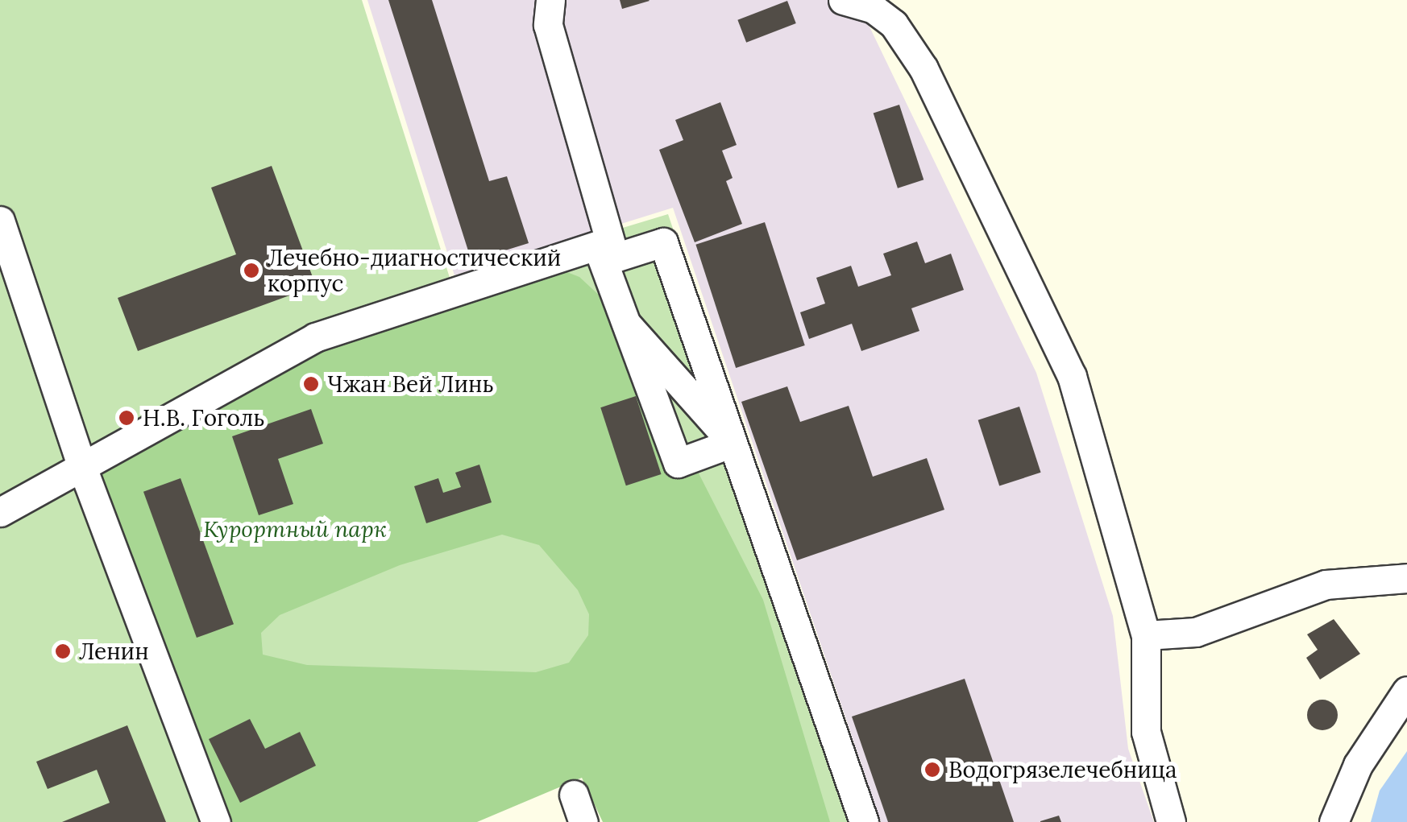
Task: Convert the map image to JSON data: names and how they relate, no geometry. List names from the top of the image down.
{
  "parks": ["Курортный парк"],
  "places": [
    "Лечебно-диагностический корпус",
    "Чжан Вей Линь",
    "Н.В. Гоголь",
    "Ленин",
    "Водогрязелечебница"
  ]
}
